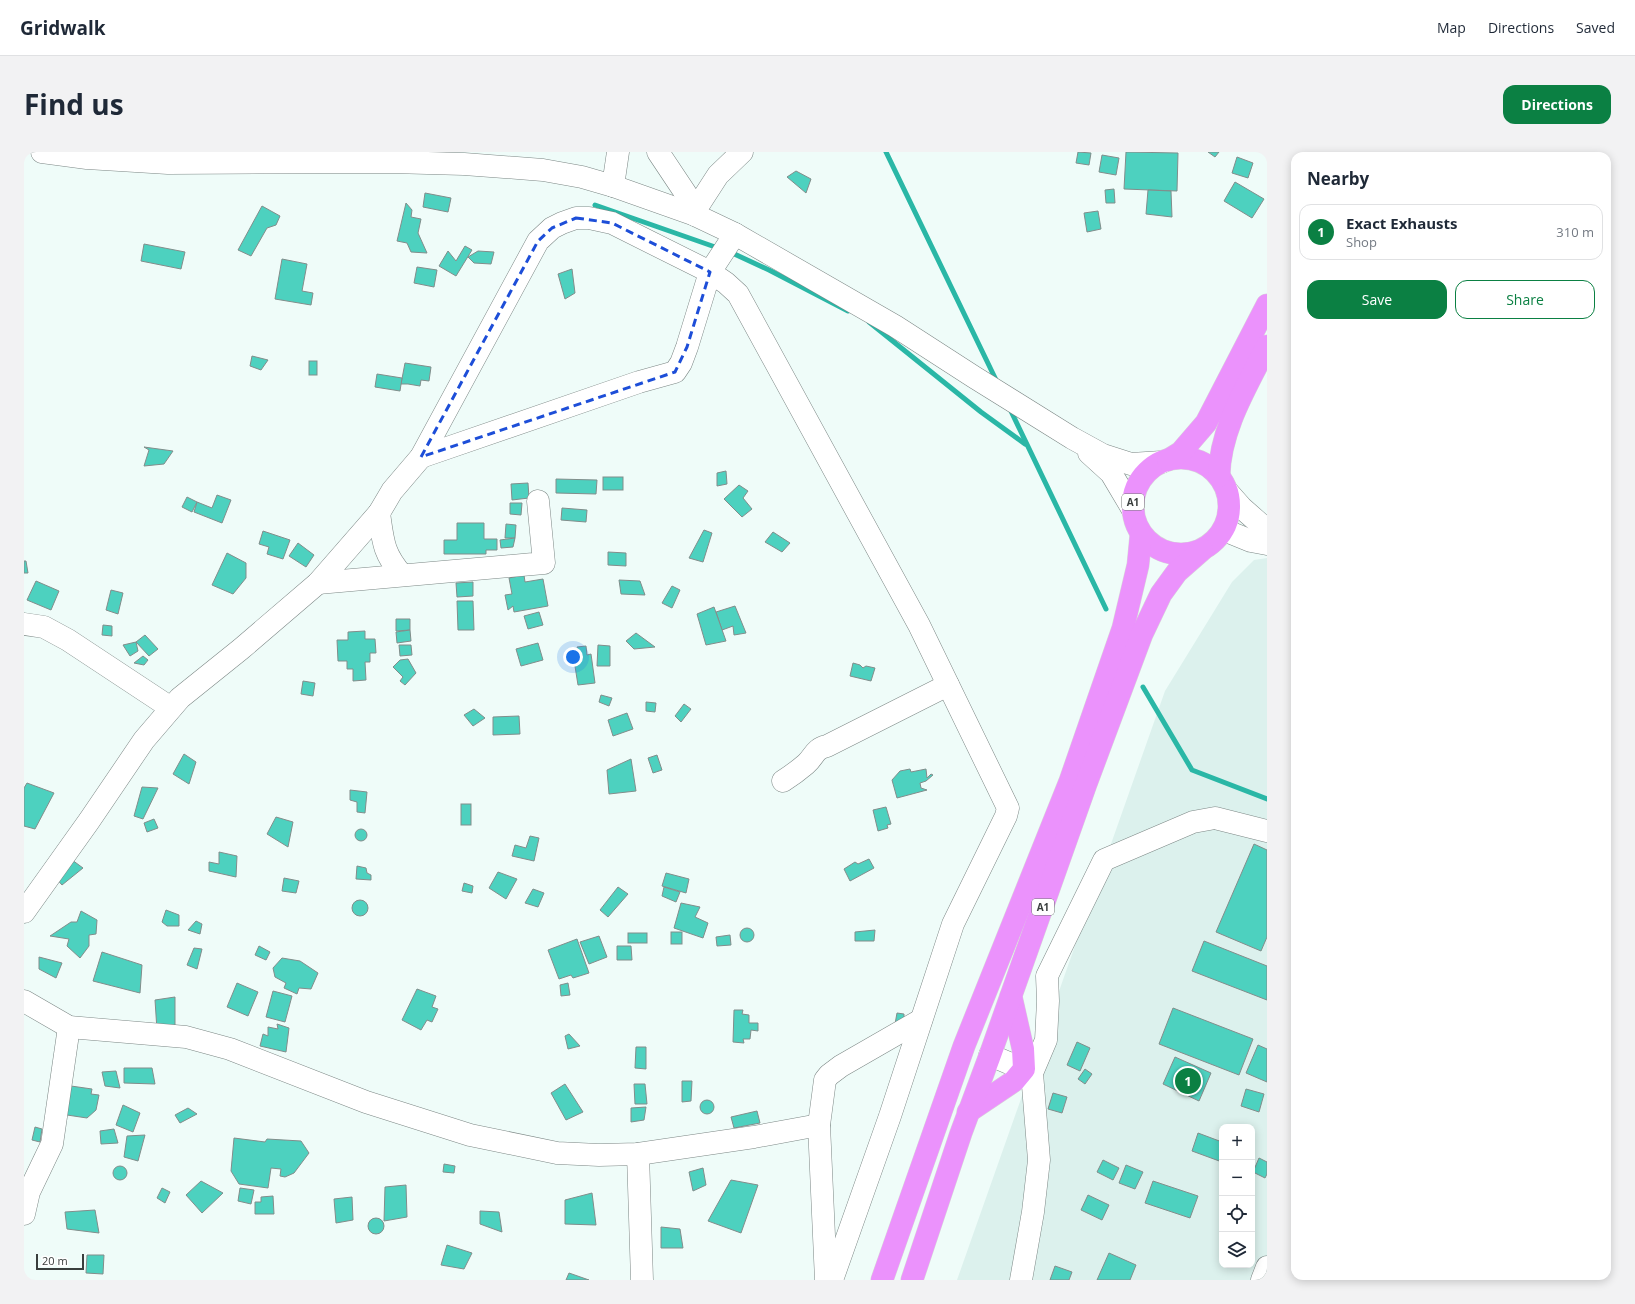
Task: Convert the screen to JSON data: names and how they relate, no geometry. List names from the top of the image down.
{
  "streets": {
    "highway": ["A1"]
  },
  "scale_bar": "20 m",
  "page": {
    "header": "Gridwalk",
    "nav": ["Map", "Directions", "Saved"],
    "title": "Find us",
    "buttons": [
      "Directions",
      ["Save", "Share"]
    ],
    "heading": "Nearby",
    "list": [
      {
        "mark": "1",
        "name": "Exact Exhausts",
        "note": "Shop",
        "value": "310 m"
      }
    ],
    "pins": "1",
    "map_buttons": ["+", "−"],
    "scale": "20 m"
  }
}
